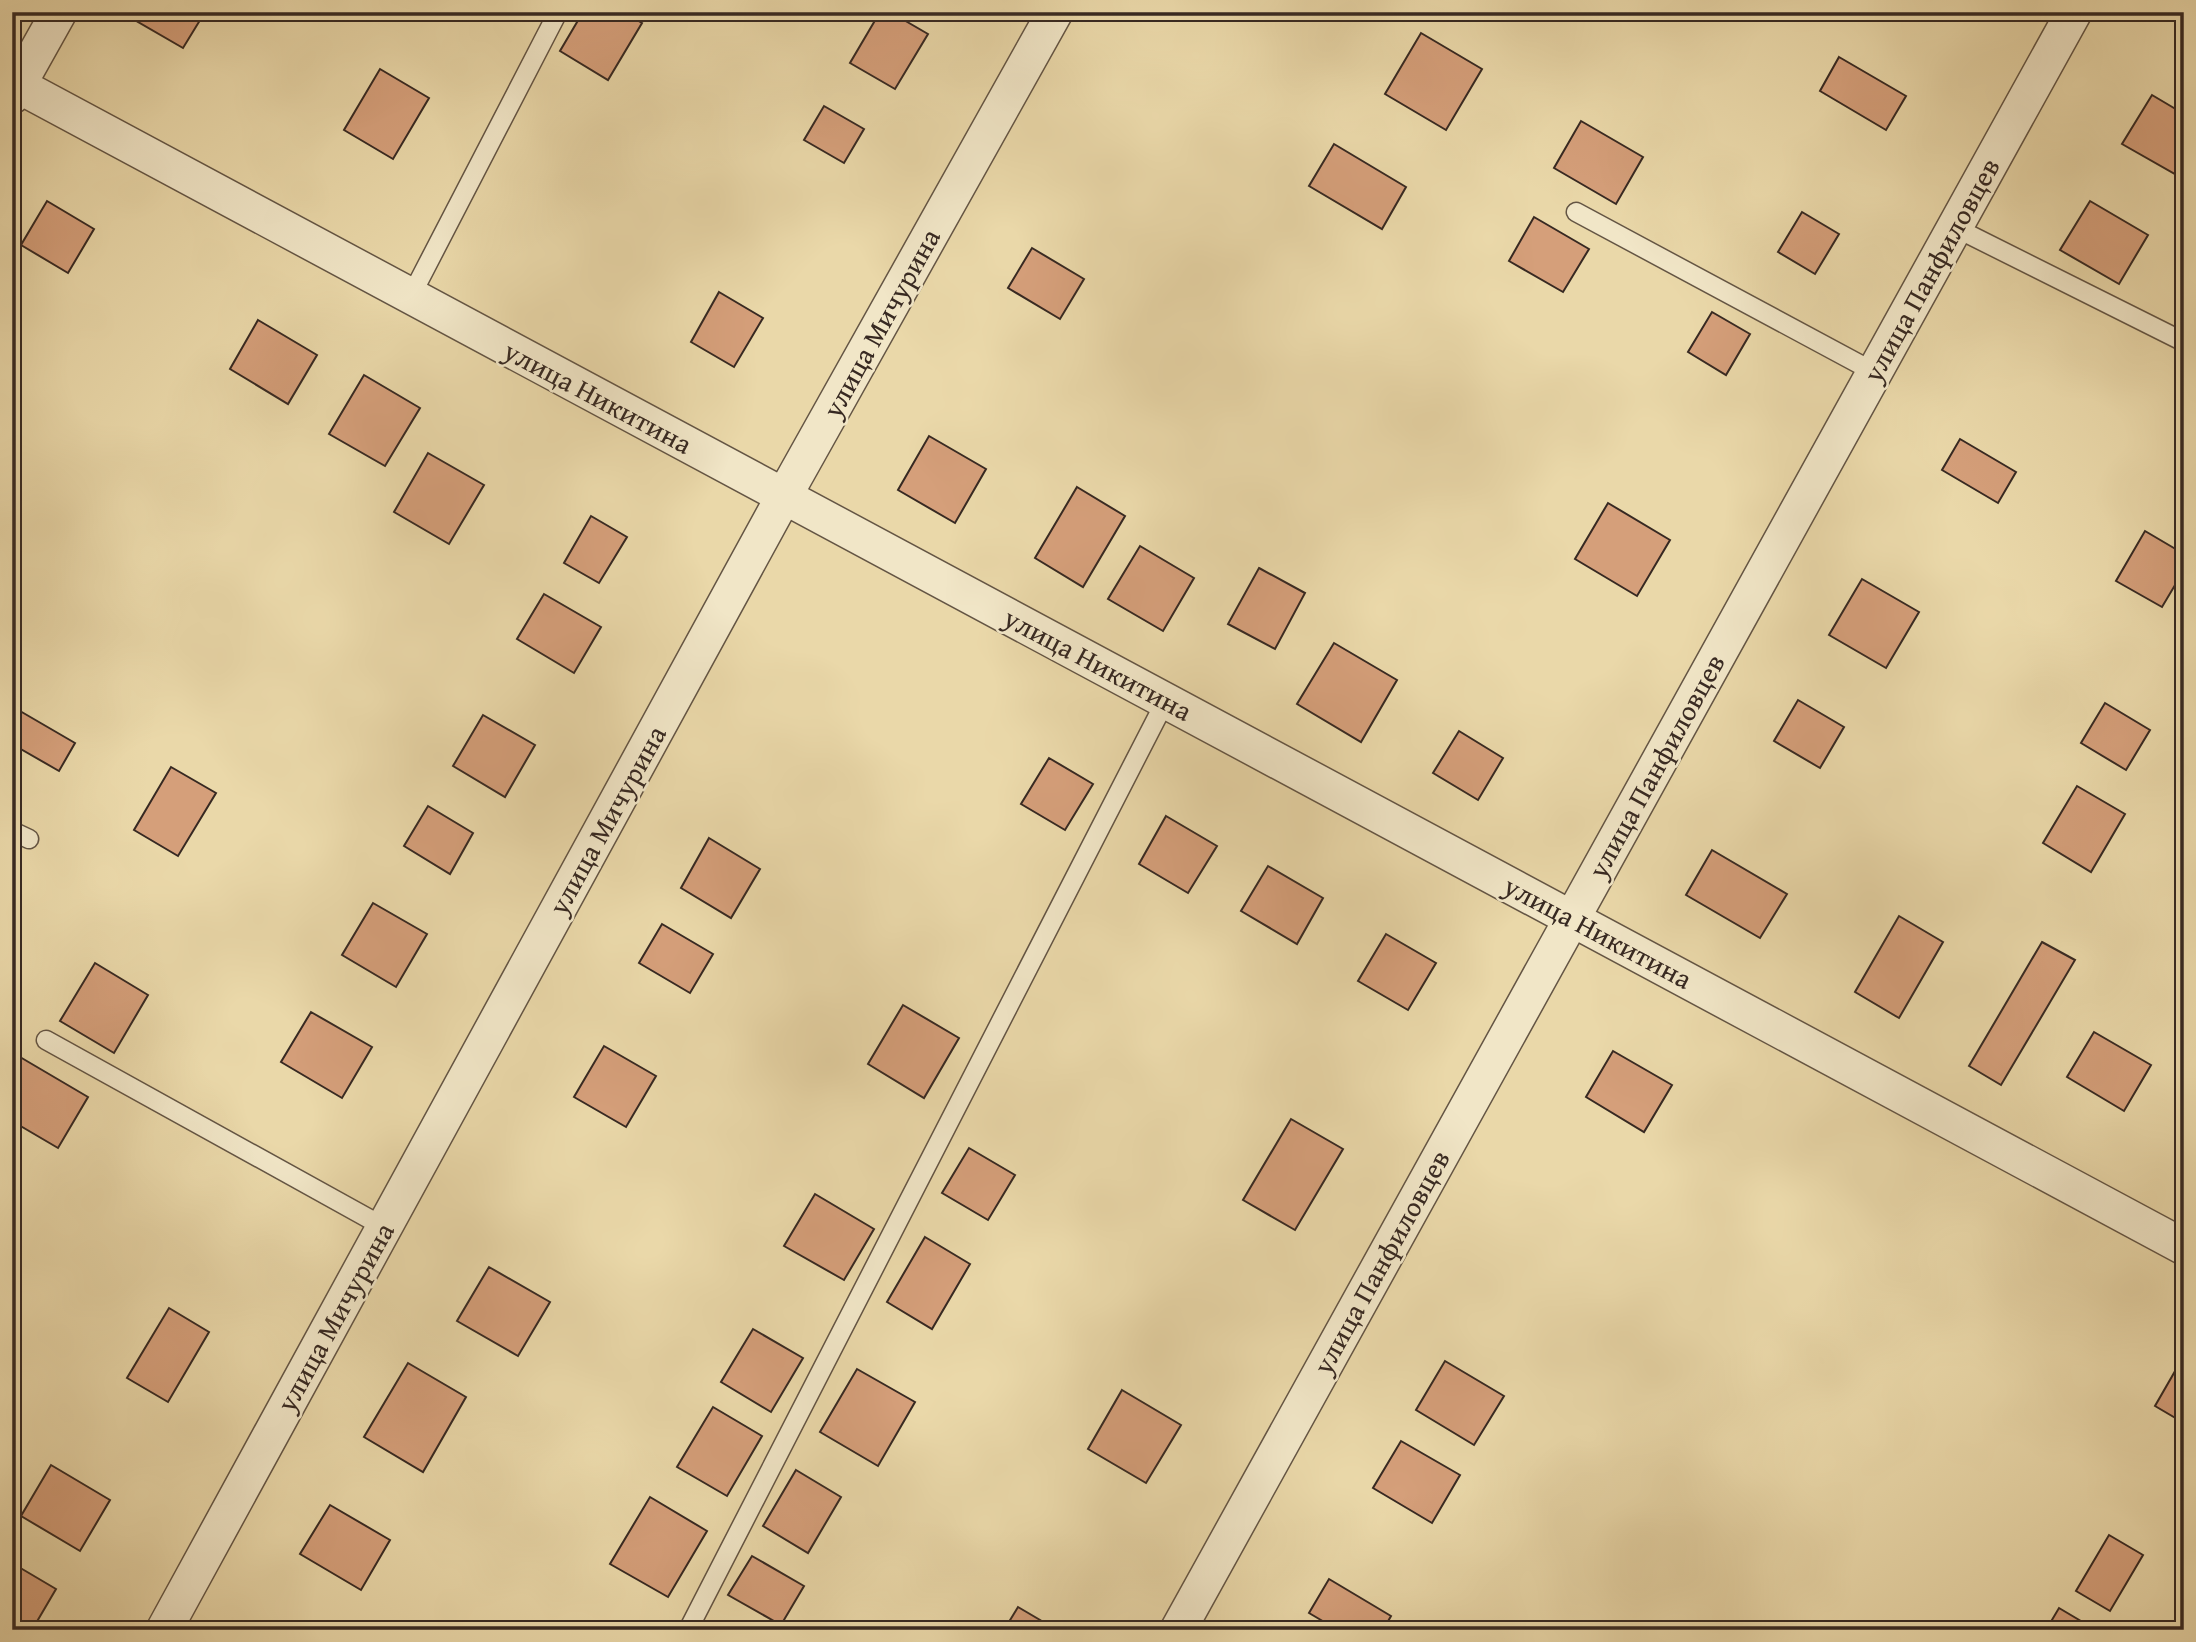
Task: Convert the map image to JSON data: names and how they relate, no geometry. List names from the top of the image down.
{
  "streets": {
    "street": ["улица Панфиловцев", "улица Мичурина", "улица Никитина"]
  },
  "crossings": [
    ["улица Панфиловцев", "улица Никитина"],
    ["улица Мичурина", "улица Никитина"]
  ]
}
